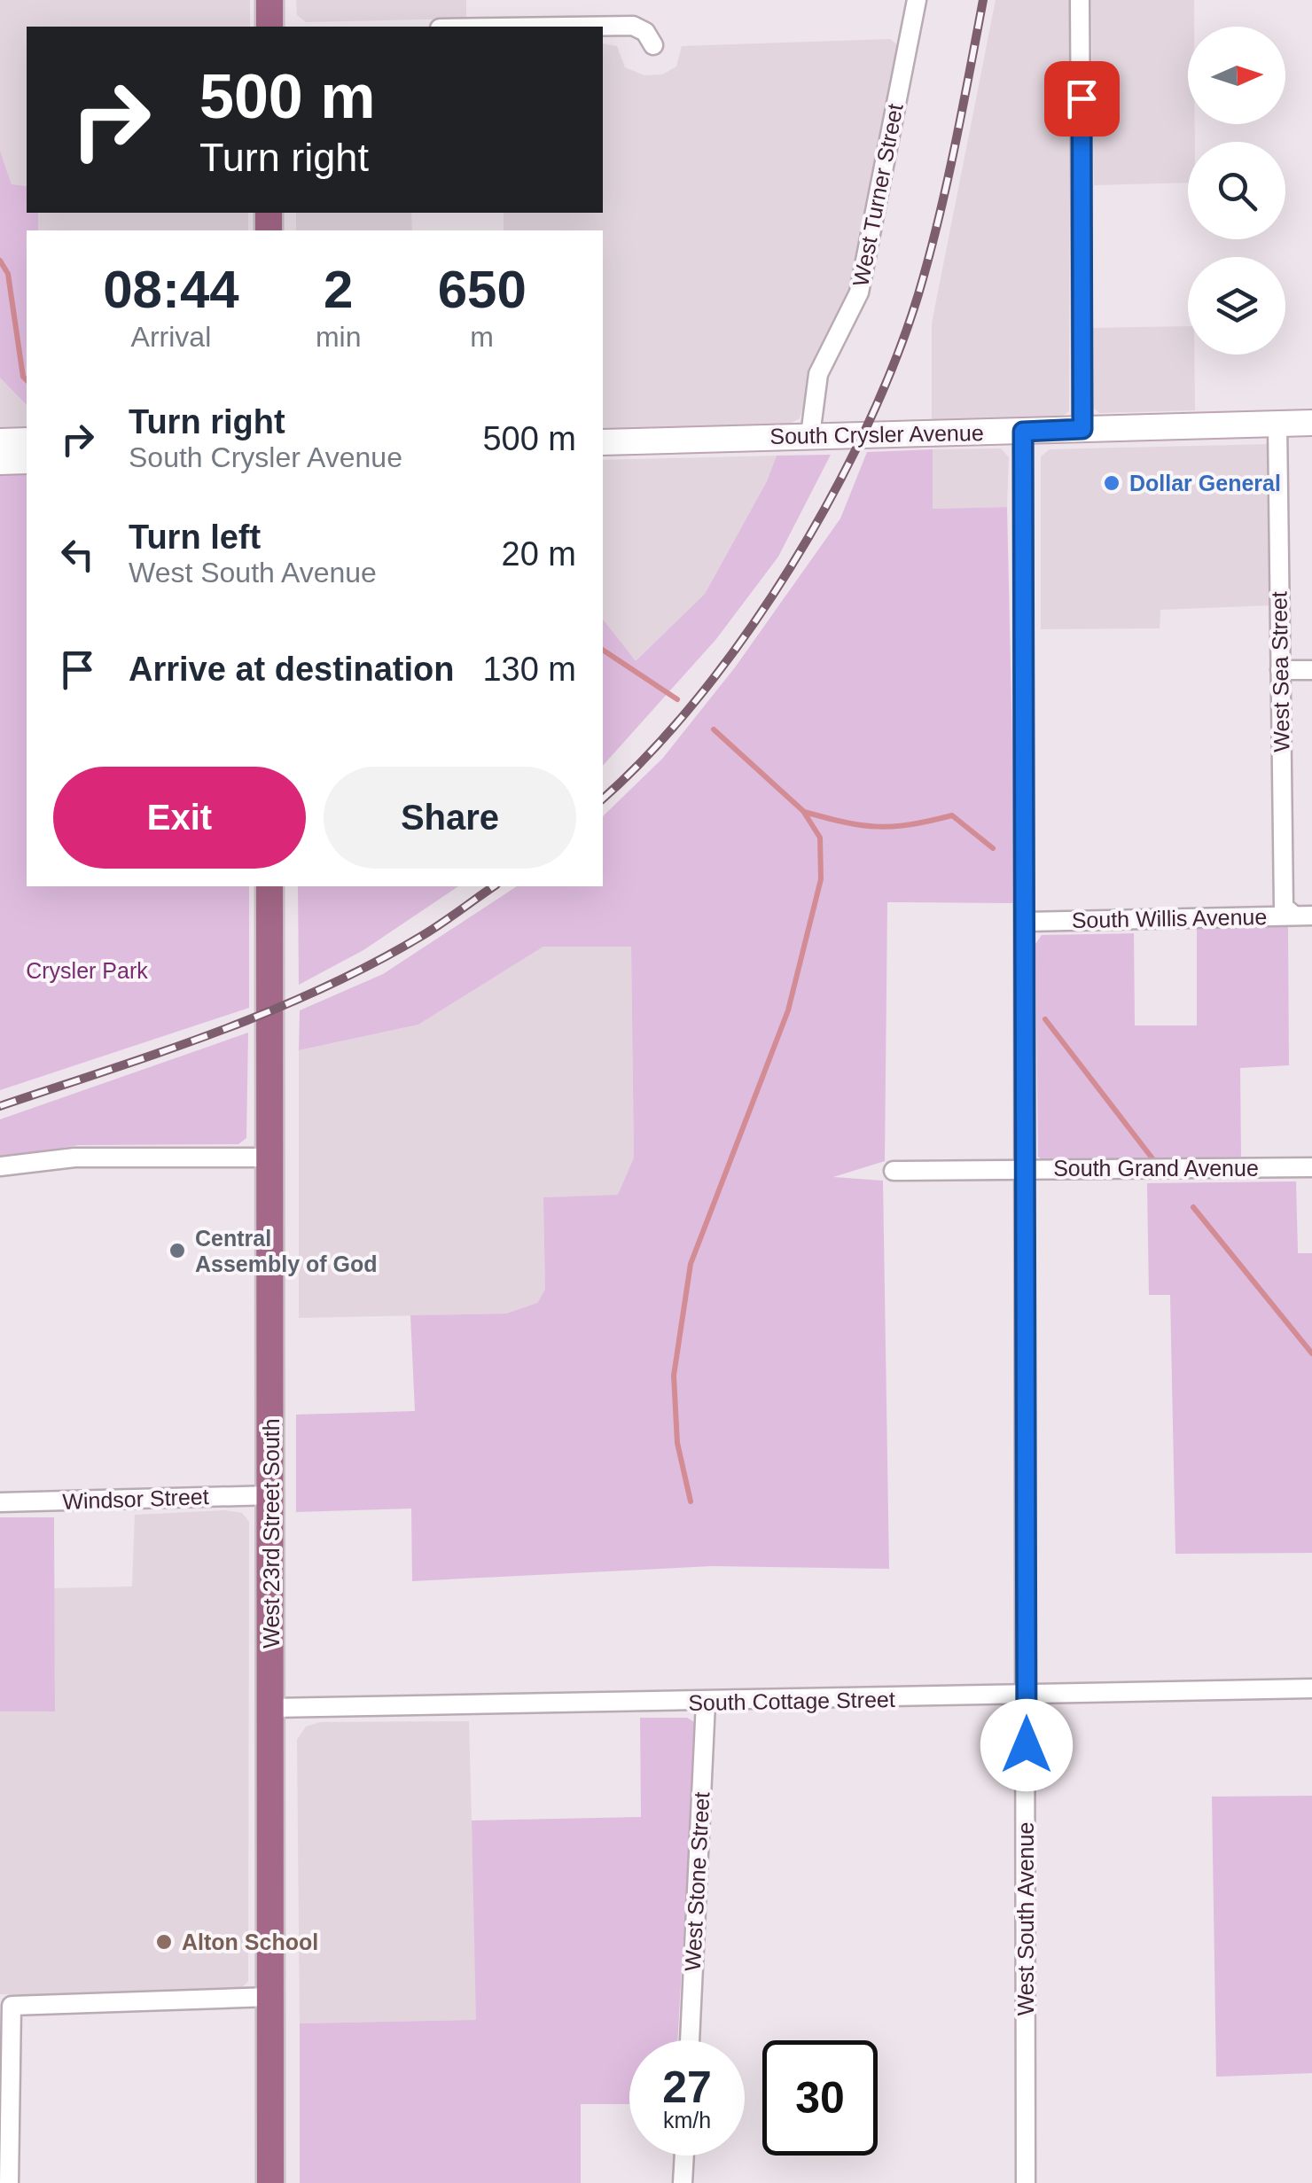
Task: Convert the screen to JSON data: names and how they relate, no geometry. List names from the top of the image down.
{
  "streets": {
    "main road": ["South Crysler Avenue", "West 23rd Street South"],
    "street": [
      "West Turner Street",
      "West Sea Street",
      "South Willis Avenue",
      "South Grand Avenue",
      "Windsor Street",
      "South Cottage Street",
      "West Stone Street",
      "West South Avenue"
    ]
  },
  "crossings": [
    ["West Turner Street", "South Crysler Avenue"],
    ["South Crysler Avenue", "West Sea Street"],
    ["South Crysler Avenue", "West South Avenue"],
    ["West Sea Street", "South Willis Avenue"],
    ["South Willis Avenue", "West South Avenue"],
    ["South Grand Avenue", "West South Avenue"],
    ["Windsor Street", "West 23rd Street South"],
    ["West 23rd Street South", "South Cottage Street"],
    ["South Cottage Street", "West Stone Street"],
    ["South Cottage Street", "West South Avenue"]
  ],
  "parks": ["Crysler Park"],
  "places": ["Dollar General", "Central Assembly of God", "Alton School"],
  "north": "right",
  "page": {
    "turn": ["500 m", "Turn right"],
    "eta": [
      "08:44",
      "Arrival",
      "2",
      "min",
      "650",
      "m"
    ],
    "list": [
      {
        "name": "Turn right",
        "note": "South Crysler Avenue",
        "value": "500 m"
      },
      {
        "name": "Turn left",
        "note": "West South Avenue",
        "value": "20 m"
      },
      {
        "name": "Arrive at destination",
        "value": "130 m"
      }
    ],
    "buttons": ["Exit", "Share"],
    "speed": "27 km/h",
    "limit": "30"
  }
}
